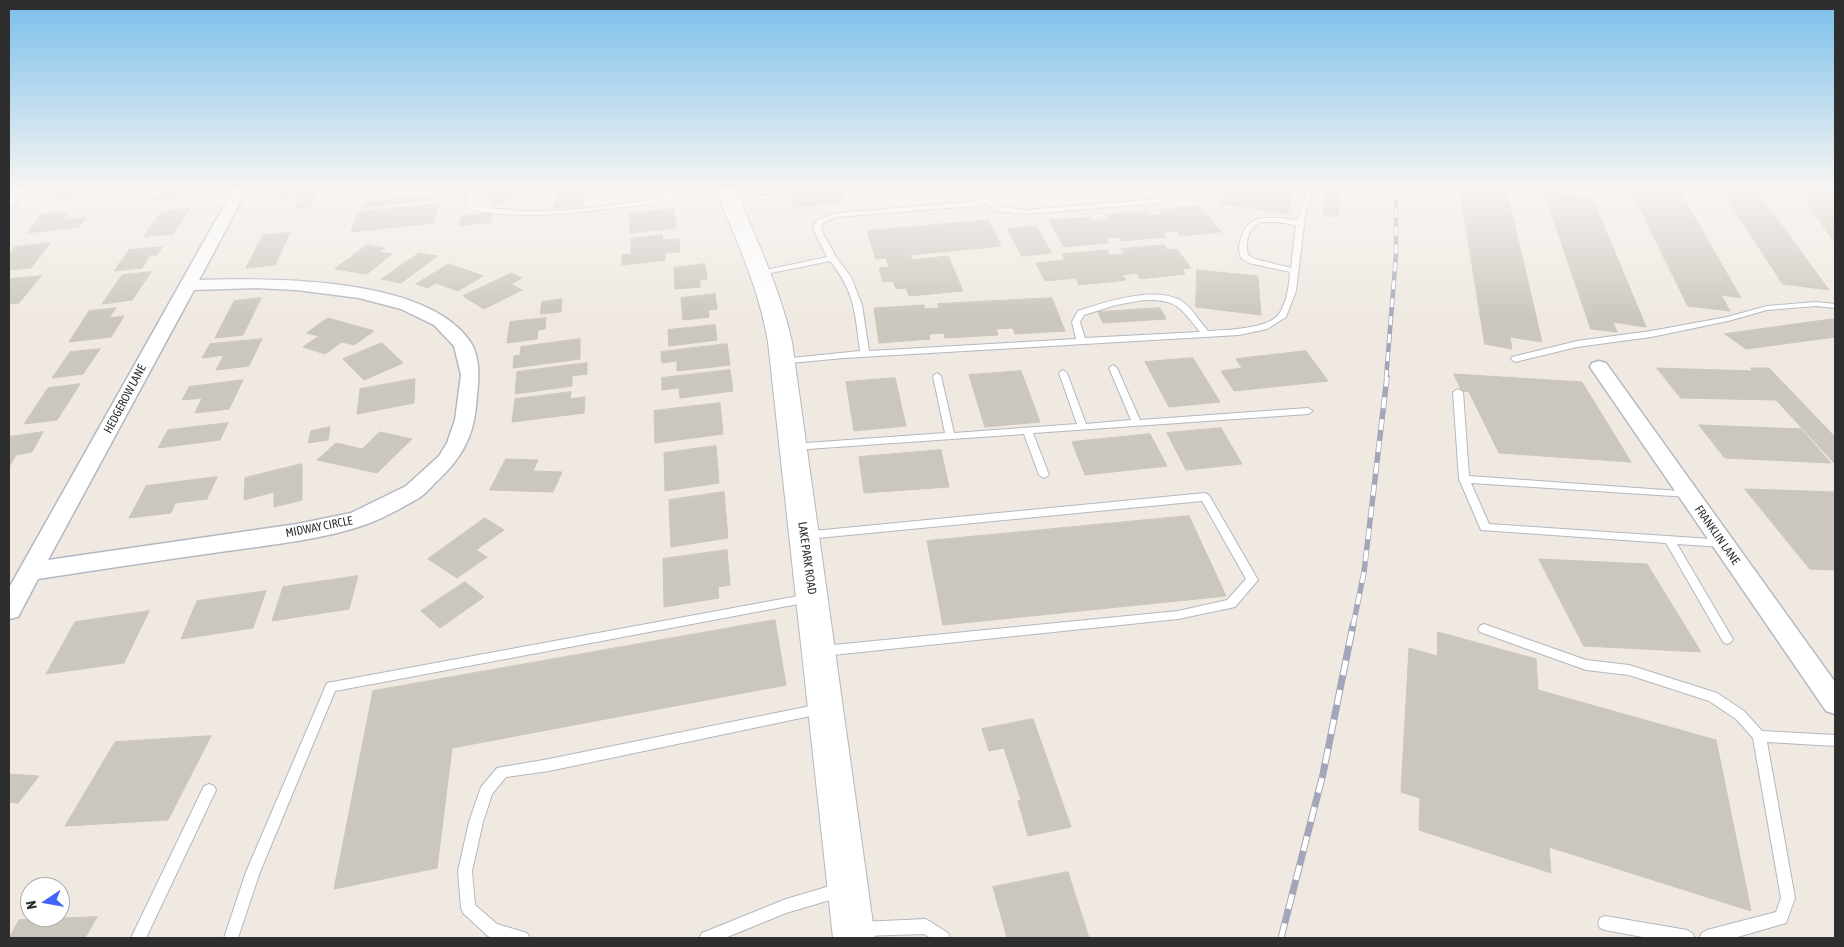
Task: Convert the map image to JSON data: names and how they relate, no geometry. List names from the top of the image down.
{
  "streets": {
    "main road": ["LAKE PARK ROAD"],
    "street": ["HEDGEROW LANE", "MIDWAY CIRCLE", "FRANKLIN LANE"]
  },
  "crossings": [
    ["HEDGEROW LANE", "MIDWAY CIRCLE"]
  ],
  "north": "left"
}
